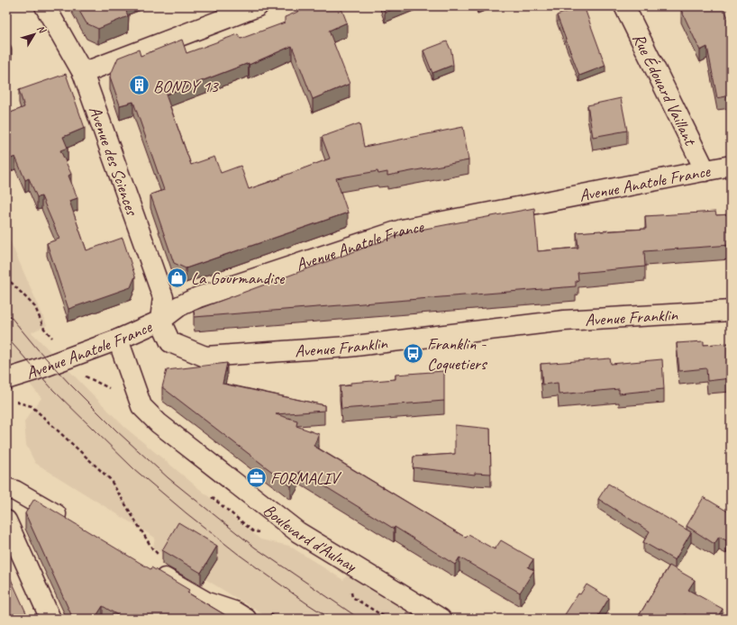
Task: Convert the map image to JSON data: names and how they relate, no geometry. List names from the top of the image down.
{
  "streets": {
    "street": [
      "Rue Édouard Vaillant",
      "Avenue des Sciences",
      "Avenue Anatole France",
      "Avenue Franklin",
      "Boulevard d'Aulnay"
    ]
  },
  "crossings": [
    ["Rue Édouard Vaillant", "Avenue Anatole France"],
    ["Avenue des Sciences", "Avenue Anatole France"],
    ["Avenue des Sciences", "Avenue Franklin"],
    ["Avenue Anatole France", "Avenue Franklin"],
    ["Avenue Anatole France", "Boulevard d'Aulnay"]
  ],
  "places": {
    "building": ["BONDY 13"],
    "shop": ["La Gourmandise"],
    "bus stop": ["Franklin - Coquetiers"],
    "office": ["FORMALIV"]
  },
  "north": "top right"
}
